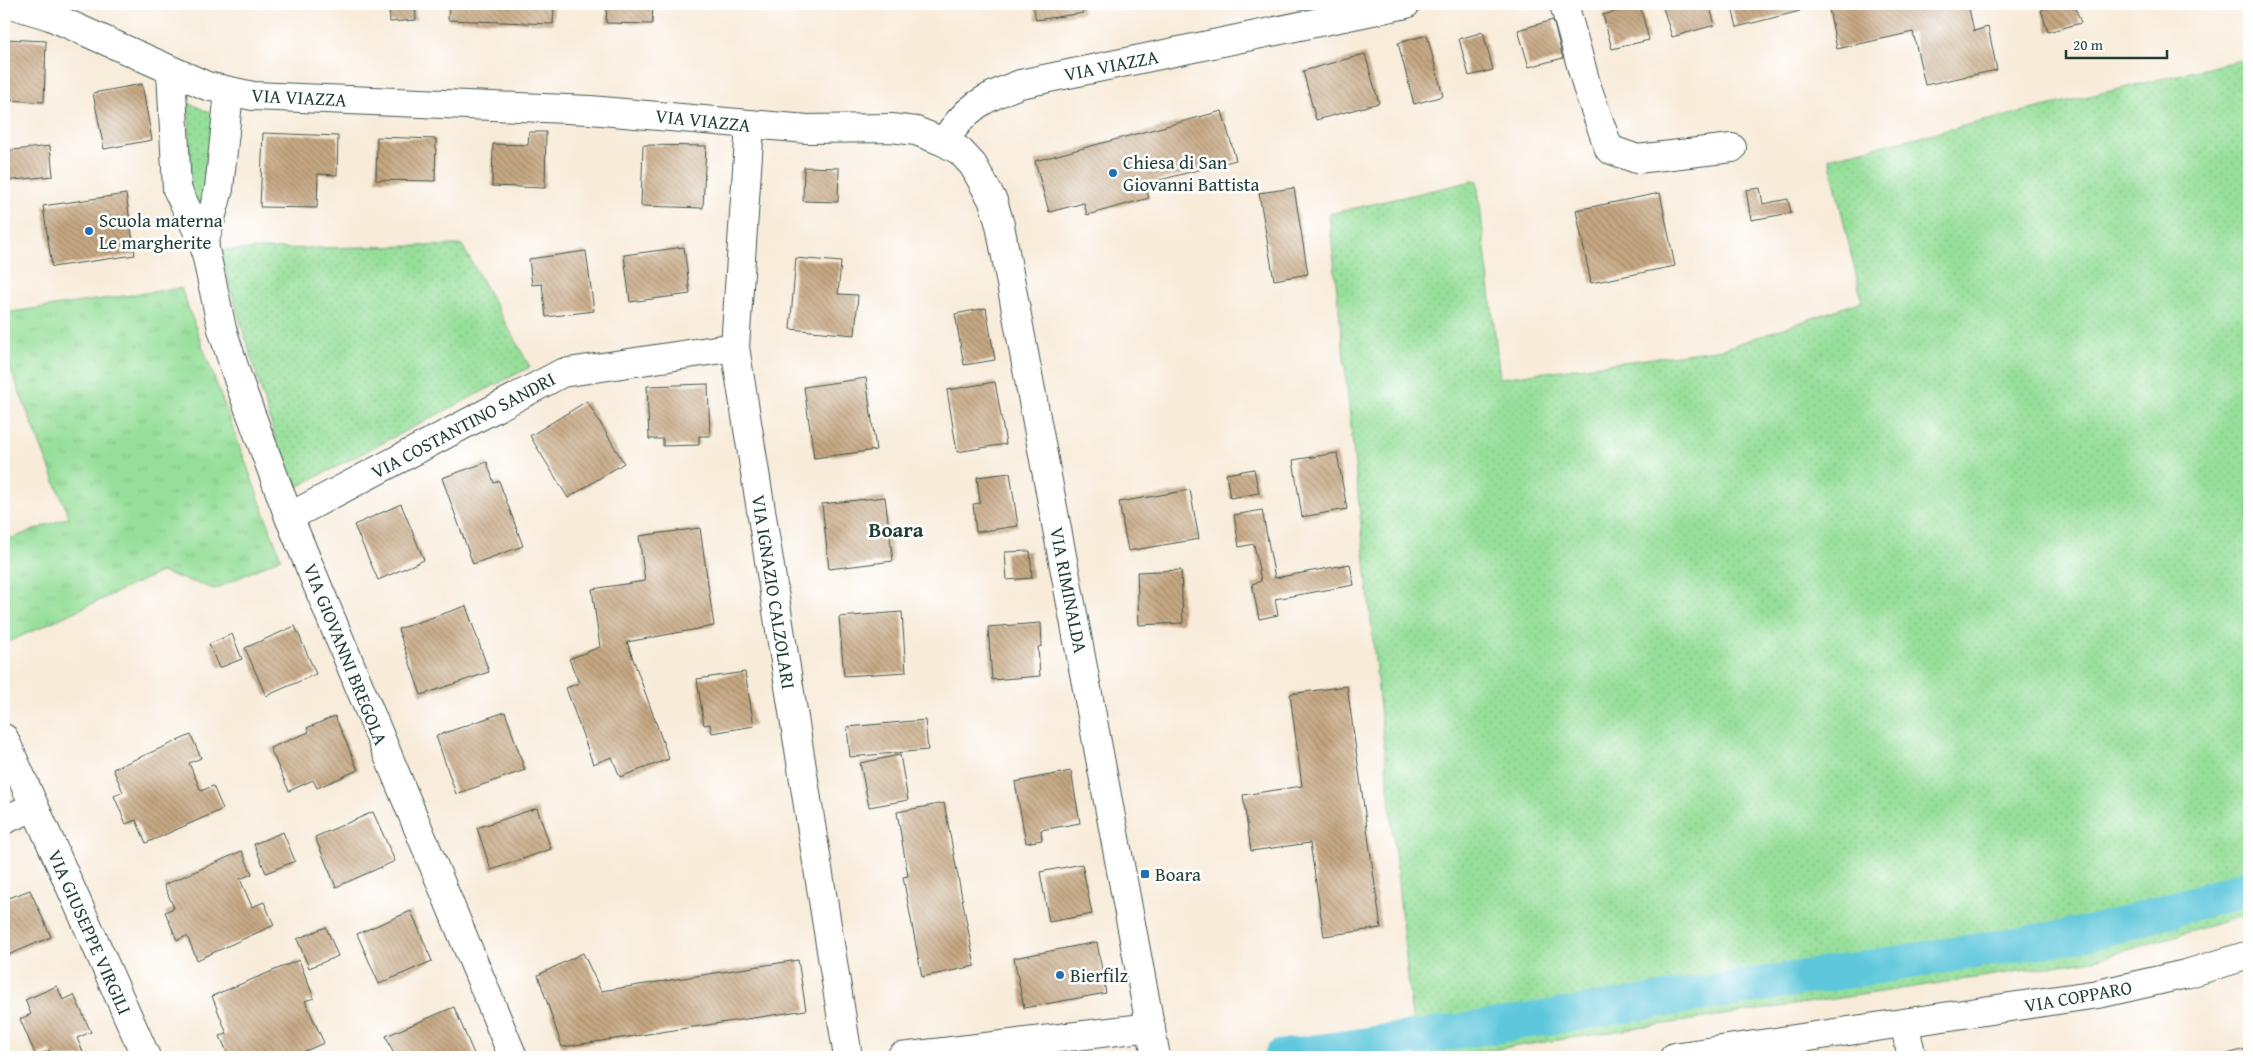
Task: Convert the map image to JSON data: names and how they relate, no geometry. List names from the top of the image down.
{
  "streets": {
    "street": [
      "VIA VIAZZA",
      "VIA COSTANTINO SANDRI",
      "VIA RIMINALDA",
      "VIA IGNAZIO CALZOLARI",
      "VIA GIOVANNI BREGOLA",
      "VIA GIUSEPPE VIRGILI",
      "VIA COPPARO"
    ]
  },
  "crossings": [
    ["VIA VIAZZA", "VIA RIMINALDA"],
    ["VIA VIAZZA", "VIA IGNAZIO CALZOLARI"],
    ["VIA VIAZZA", "VIA GIOVANNI BREGOLA"],
    ["VIA COSTANTINO SANDRI", "VIA IGNAZIO CALZOLARI"],
    ["VIA COSTANTINO SANDRI", "VIA GIOVANNI BREGOLA"]
  ],
  "districts": ["Boara"],
  "places": {
    "other": ["Chiesa di San Giovanni Battista", "Scuola materna Le margherite", "Bierfilz"],
    "transit": ["Boara"]
  },
  "scale_bar": "20 m"
}
